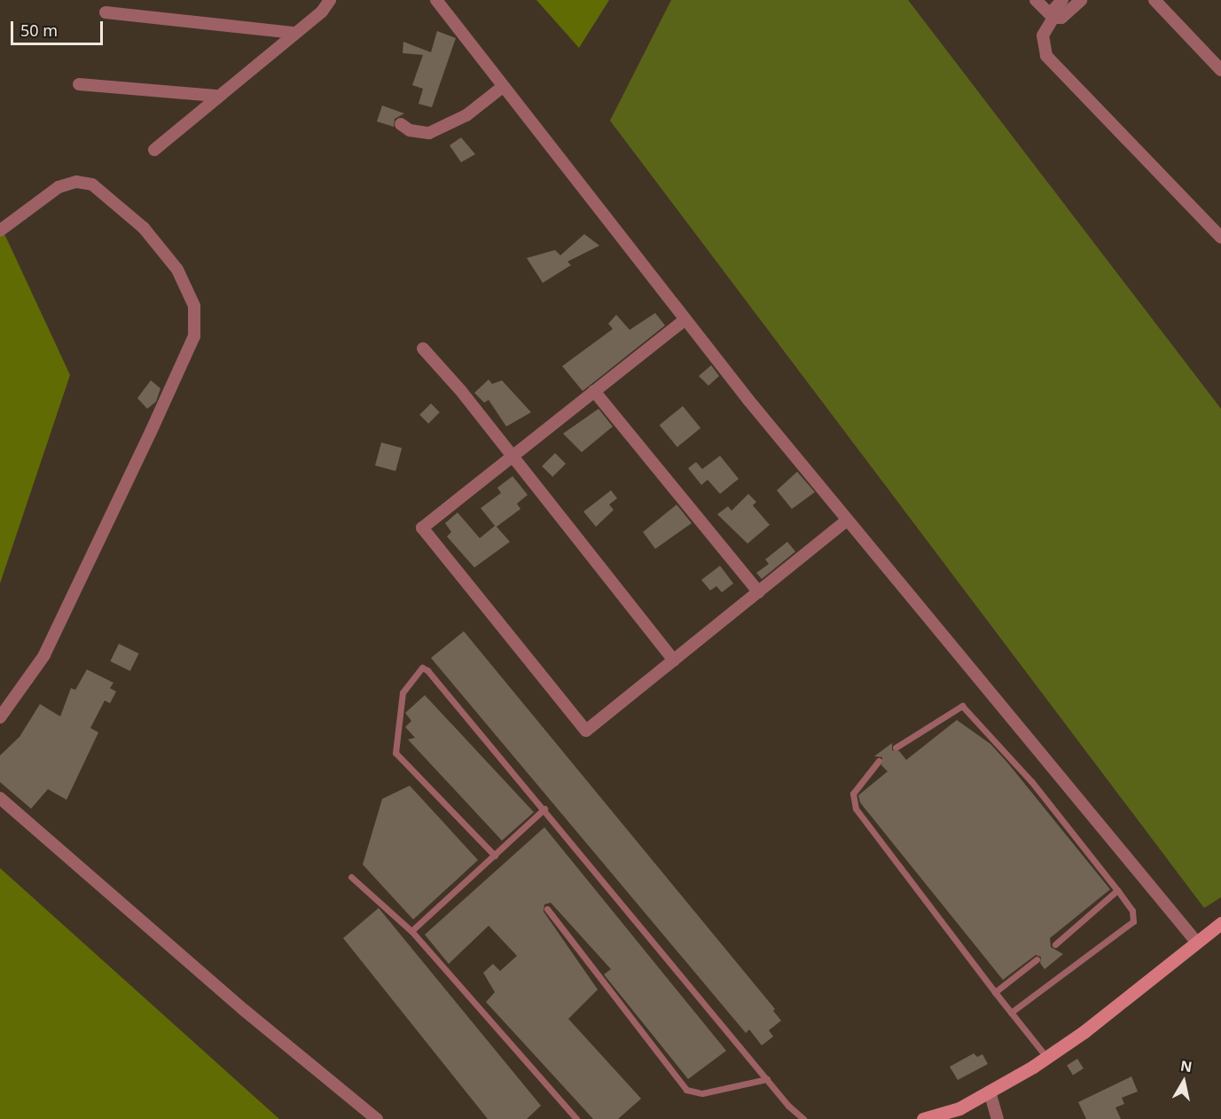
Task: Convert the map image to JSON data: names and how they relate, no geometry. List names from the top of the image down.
{
  "scale_bar": "50 m",
  "north": "top"
}
